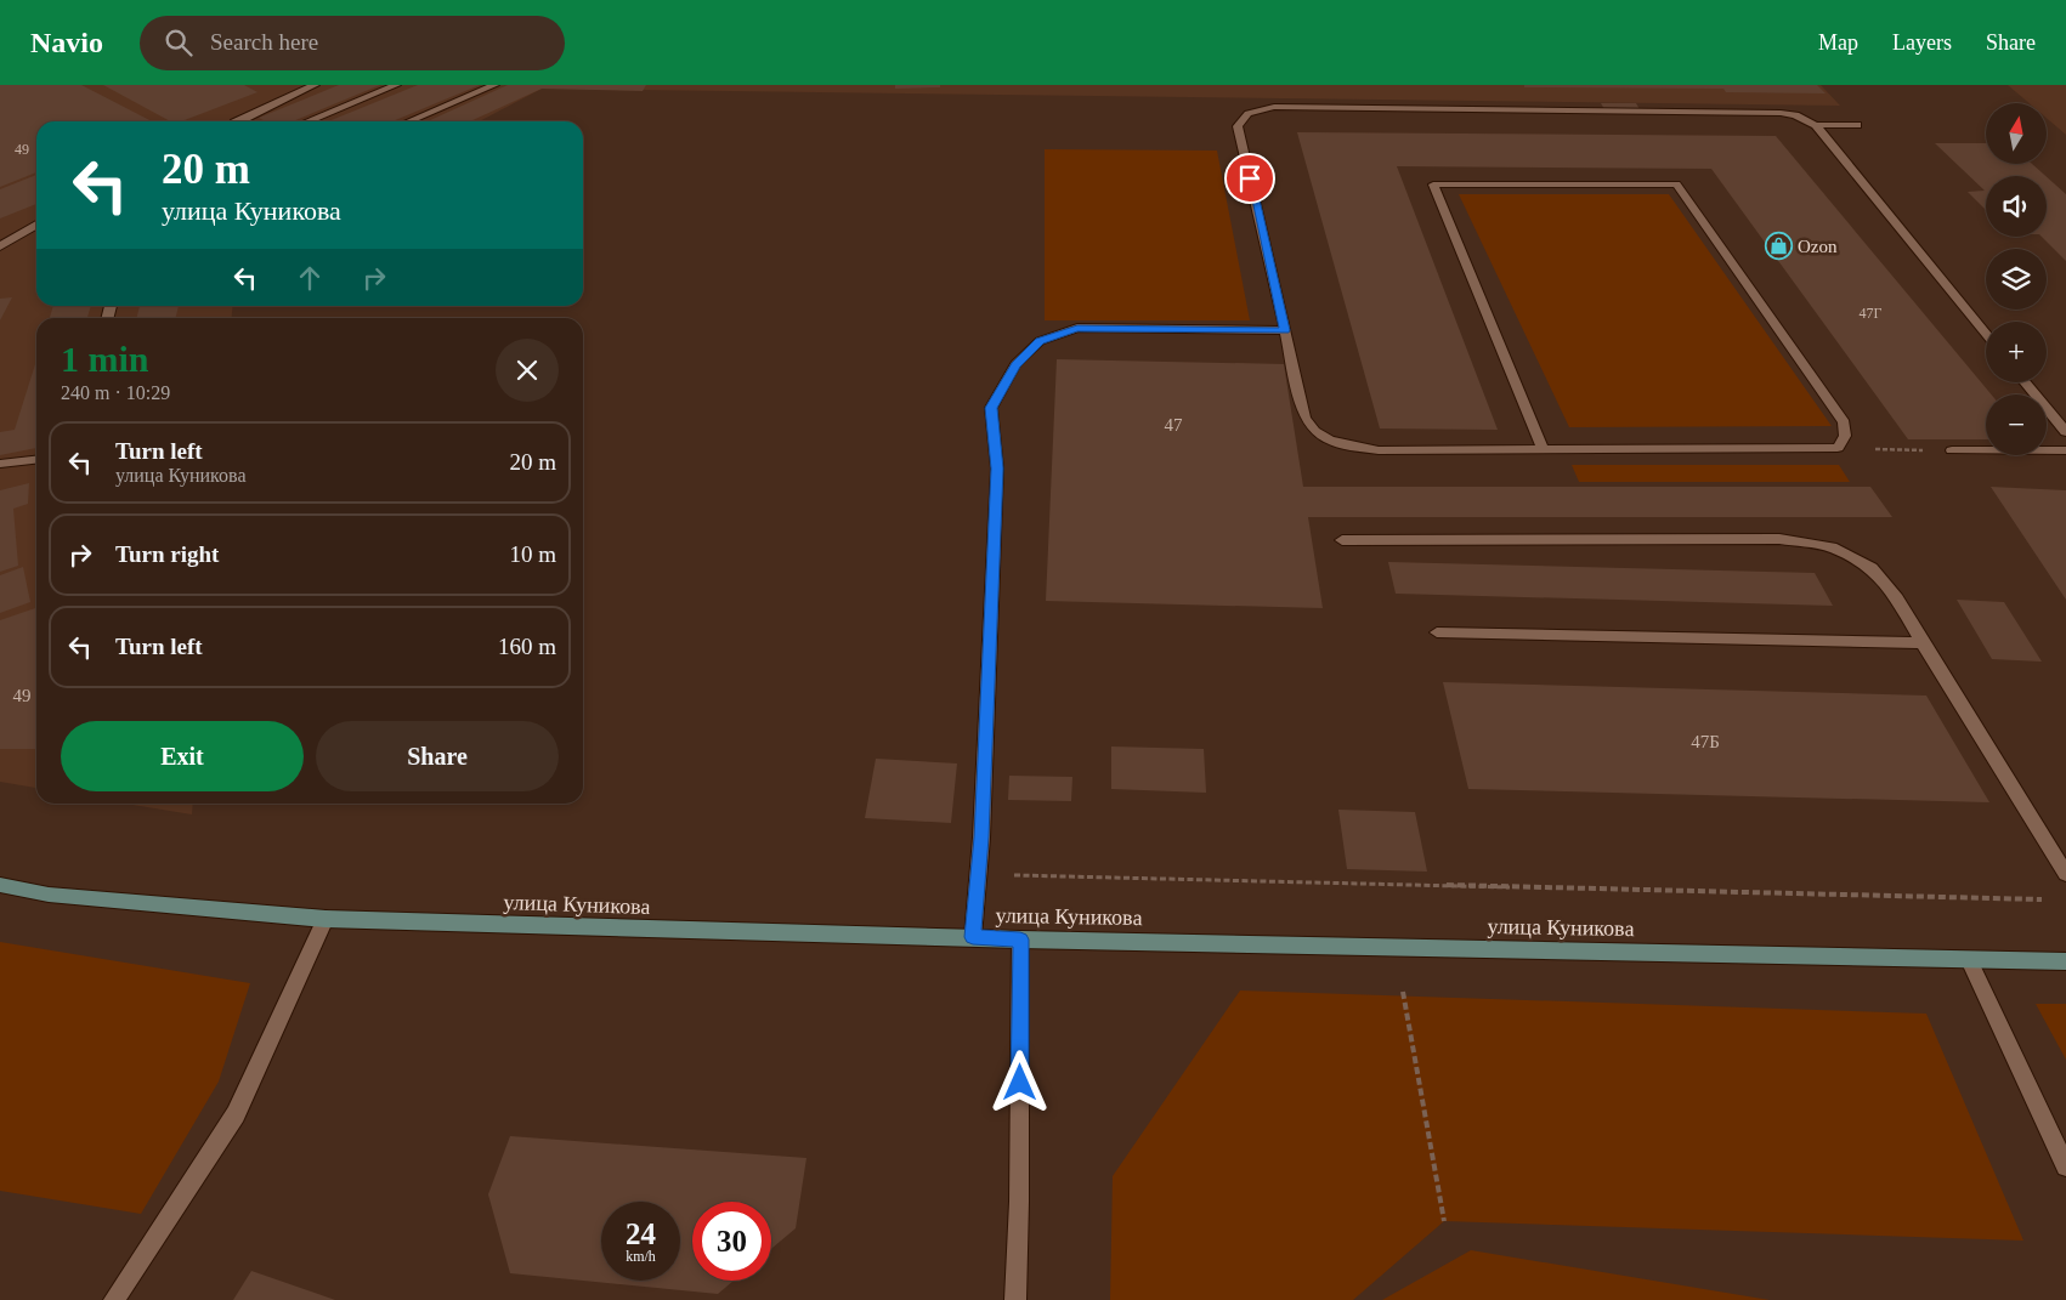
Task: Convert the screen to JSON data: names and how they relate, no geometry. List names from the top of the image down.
{
  "streets": {
    "street": ["улица Куникова"]
  },
  "places": {
    "shop": ["Ozon"]
  },
  "house_numbers": [
    "49",
    "47Г",
    "47",
    "49",
    "47Б"
  ],
  "north": "top",
  "page": {
    "header": "Navio",
    "search": "Search here",
    "nav": ["Map", "Layers", "Share"],
    "map_buttons": ["+", "−"],
    "turn": ["20 m", "улица Куникова"],
    "heading": ["1 min", "240 m · 10:29"],
    "list": [
      {
        "name": "Turn left",
        "note": "улица Куникова",
        "value": "20 m"
      },
      {
        "name": "Turn right",
        "value": "10 m"
      },
      {
        "name": "Turn left",
        "value": "160 m"
      }
    ],
    "buttons": ["Exit", "Share"],
    "speed": "24 km/h",
    "limit": "30"
  }
}
